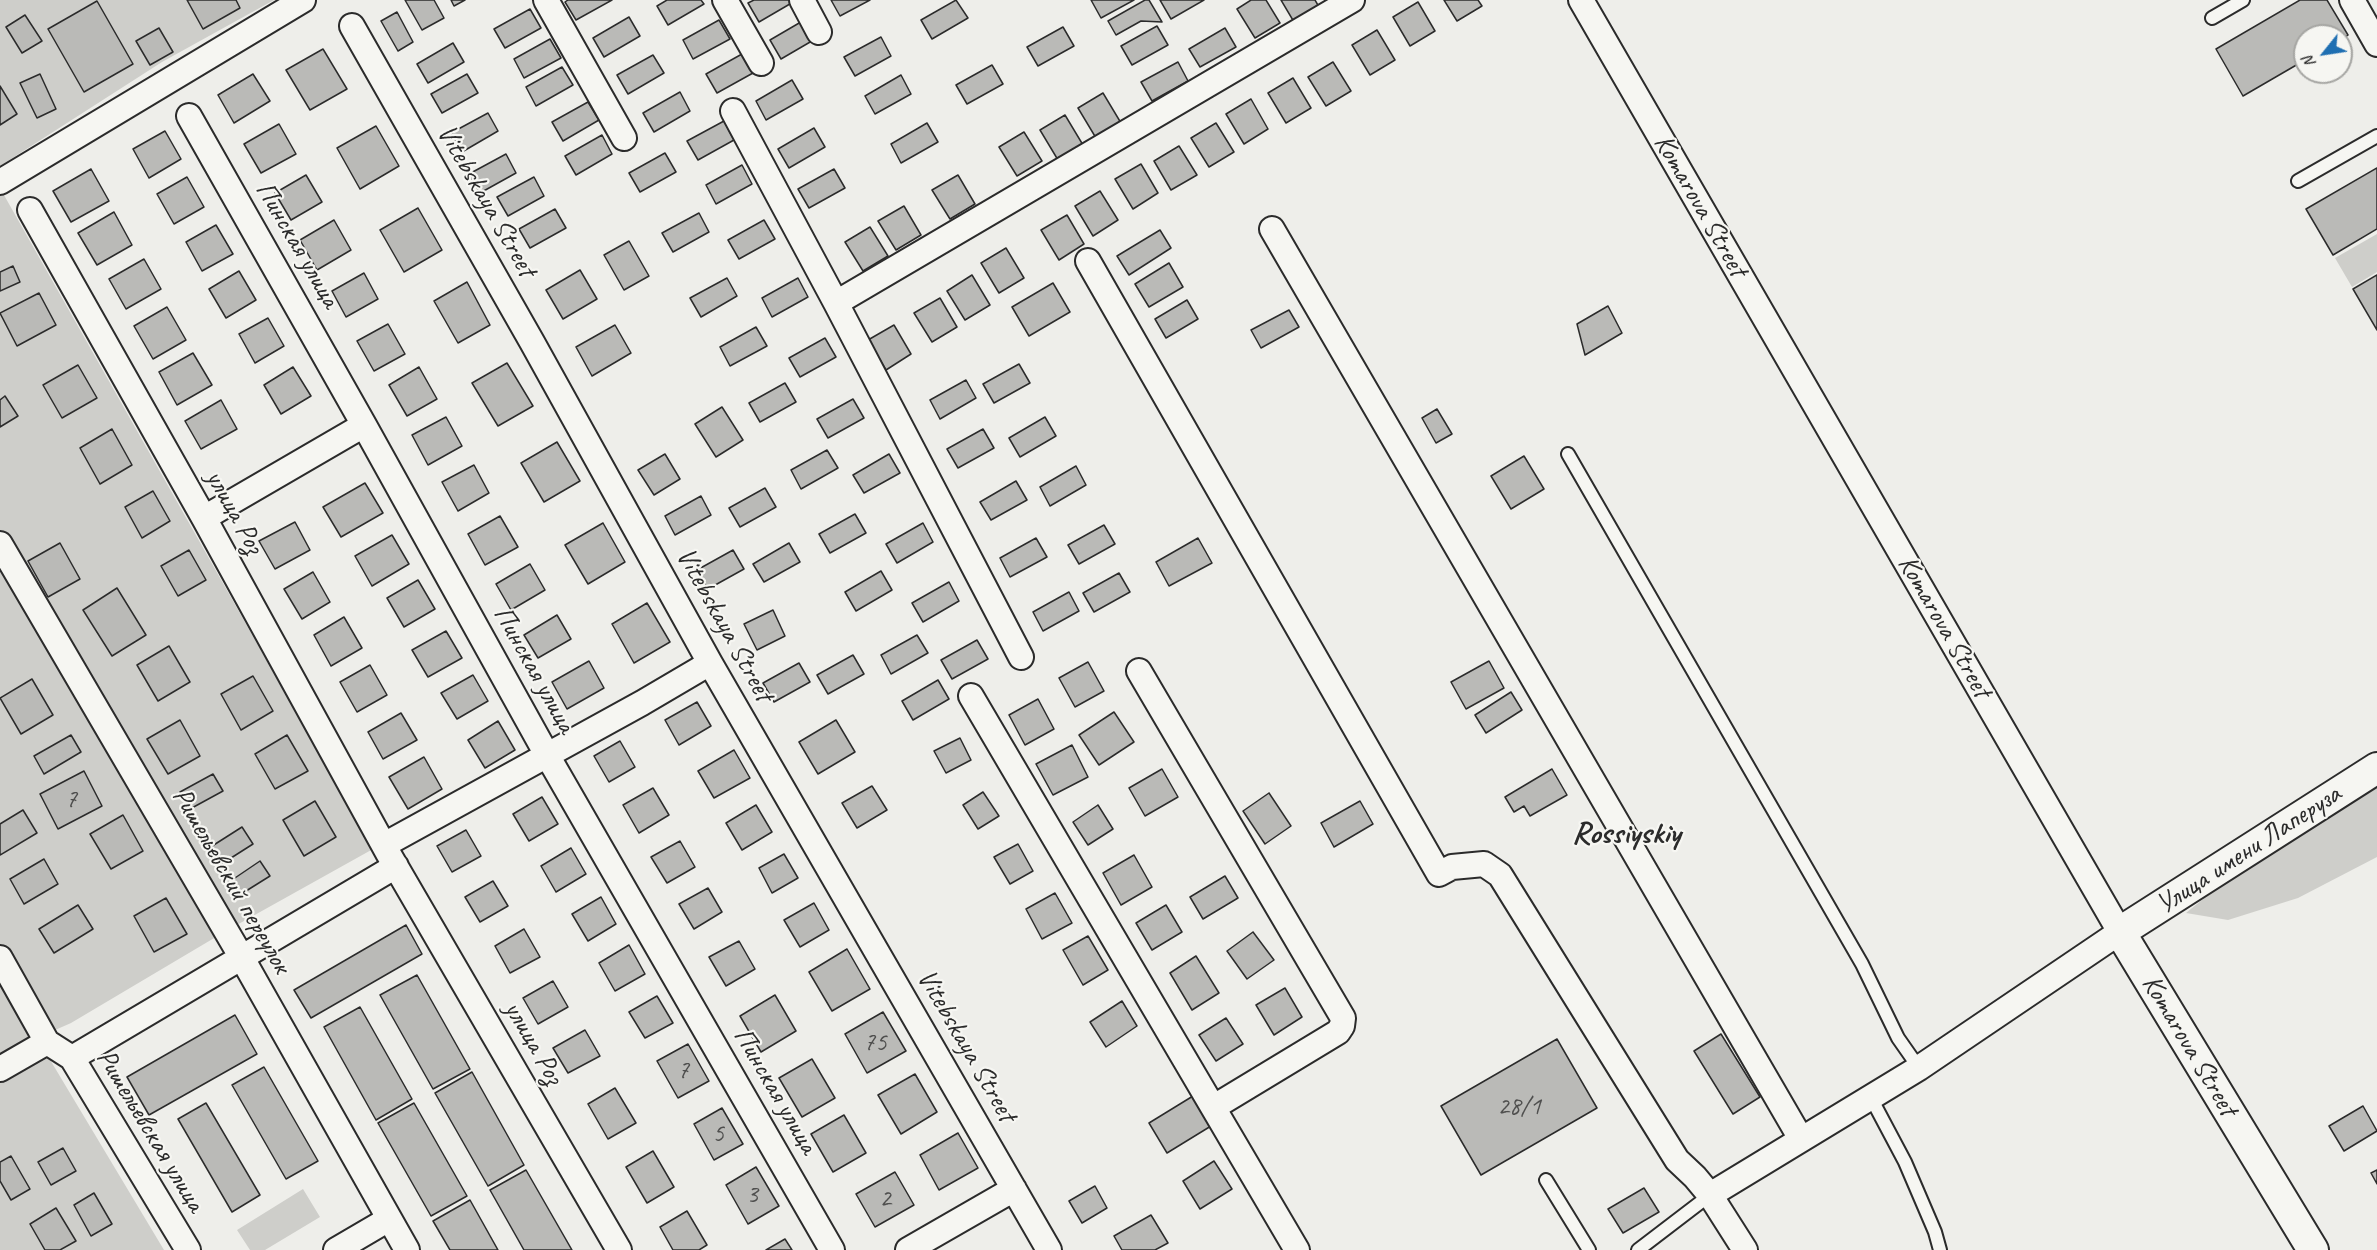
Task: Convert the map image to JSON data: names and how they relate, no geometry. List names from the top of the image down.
{
  "streets": {
    "street": [
      "Vitebskaya Street",
      "Komarova Street",
      "Пинская улица",
      "улица Роз",
      "Улица имени Лаперуза",
      "Ришельевский переулок",
      "Ришельевская улица"
    ]
  },
  "crossings": [
    ["Komarova Street", "Улица имени Лаперуза"]
  ],
  "districts": ["Rossiyskiy"],
  "house_numbers": [
    "7",
    "75",
    "7",
    "28/1",
    "5",
    "3",
    "2"
  ],
  "north": "bottom left"
}
